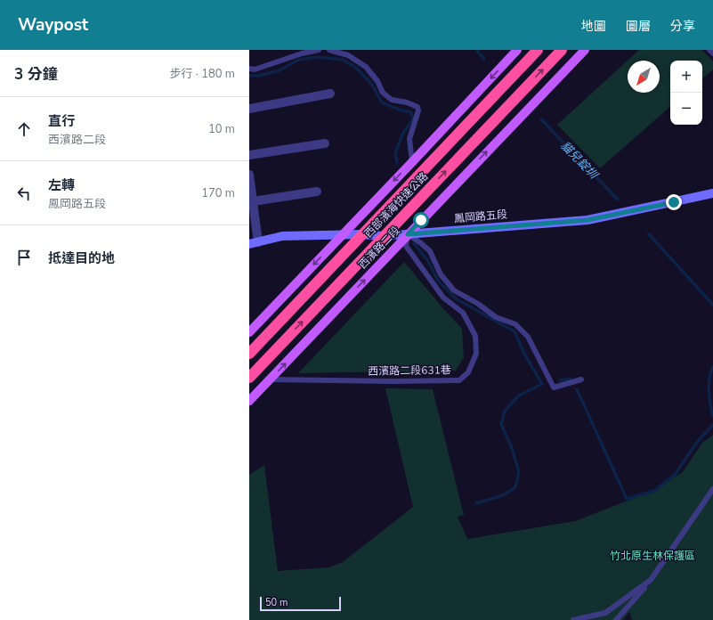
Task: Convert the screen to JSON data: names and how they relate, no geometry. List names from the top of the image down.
{
  "streets": {
    "highway": ["西部濱海快速公路"],
    "main road": ["西濱路二段"],
    "street": ["鳳岡路五段"],
    "lane": ["西濱路二段631巷"]
  },
  "crossings": [
    ["西部濱海快速公路", "鳳岡路五段"],
    ["鳳岡路五段", "西濱路二段"],
    ["鳳岡路五段", "西濱路二段631巷"],
    ["西濱路二段", "西濱路二段631巷"]
  ],
  "water": ["貓兒錠圳"],
  "parks": ["竹北原生林保護區"],
  "scale_bar": "50 m",
  "north": "bottom left",
  "page": {
    "header": "Waypost",
    "nav": ["地圖", "圖層", "分享"],
    "heading": ["3 分鐘", "步行 · 180 m"],
    "map_buttons": ["+", "−"],
    "list": [
      ["直行", "西濱路二段", "10 m"],
      ["左轉", "鳳岡路五段", "170 m"],
      "抵達目的地"
    ],
    "scale": "50 m"
  }
}
